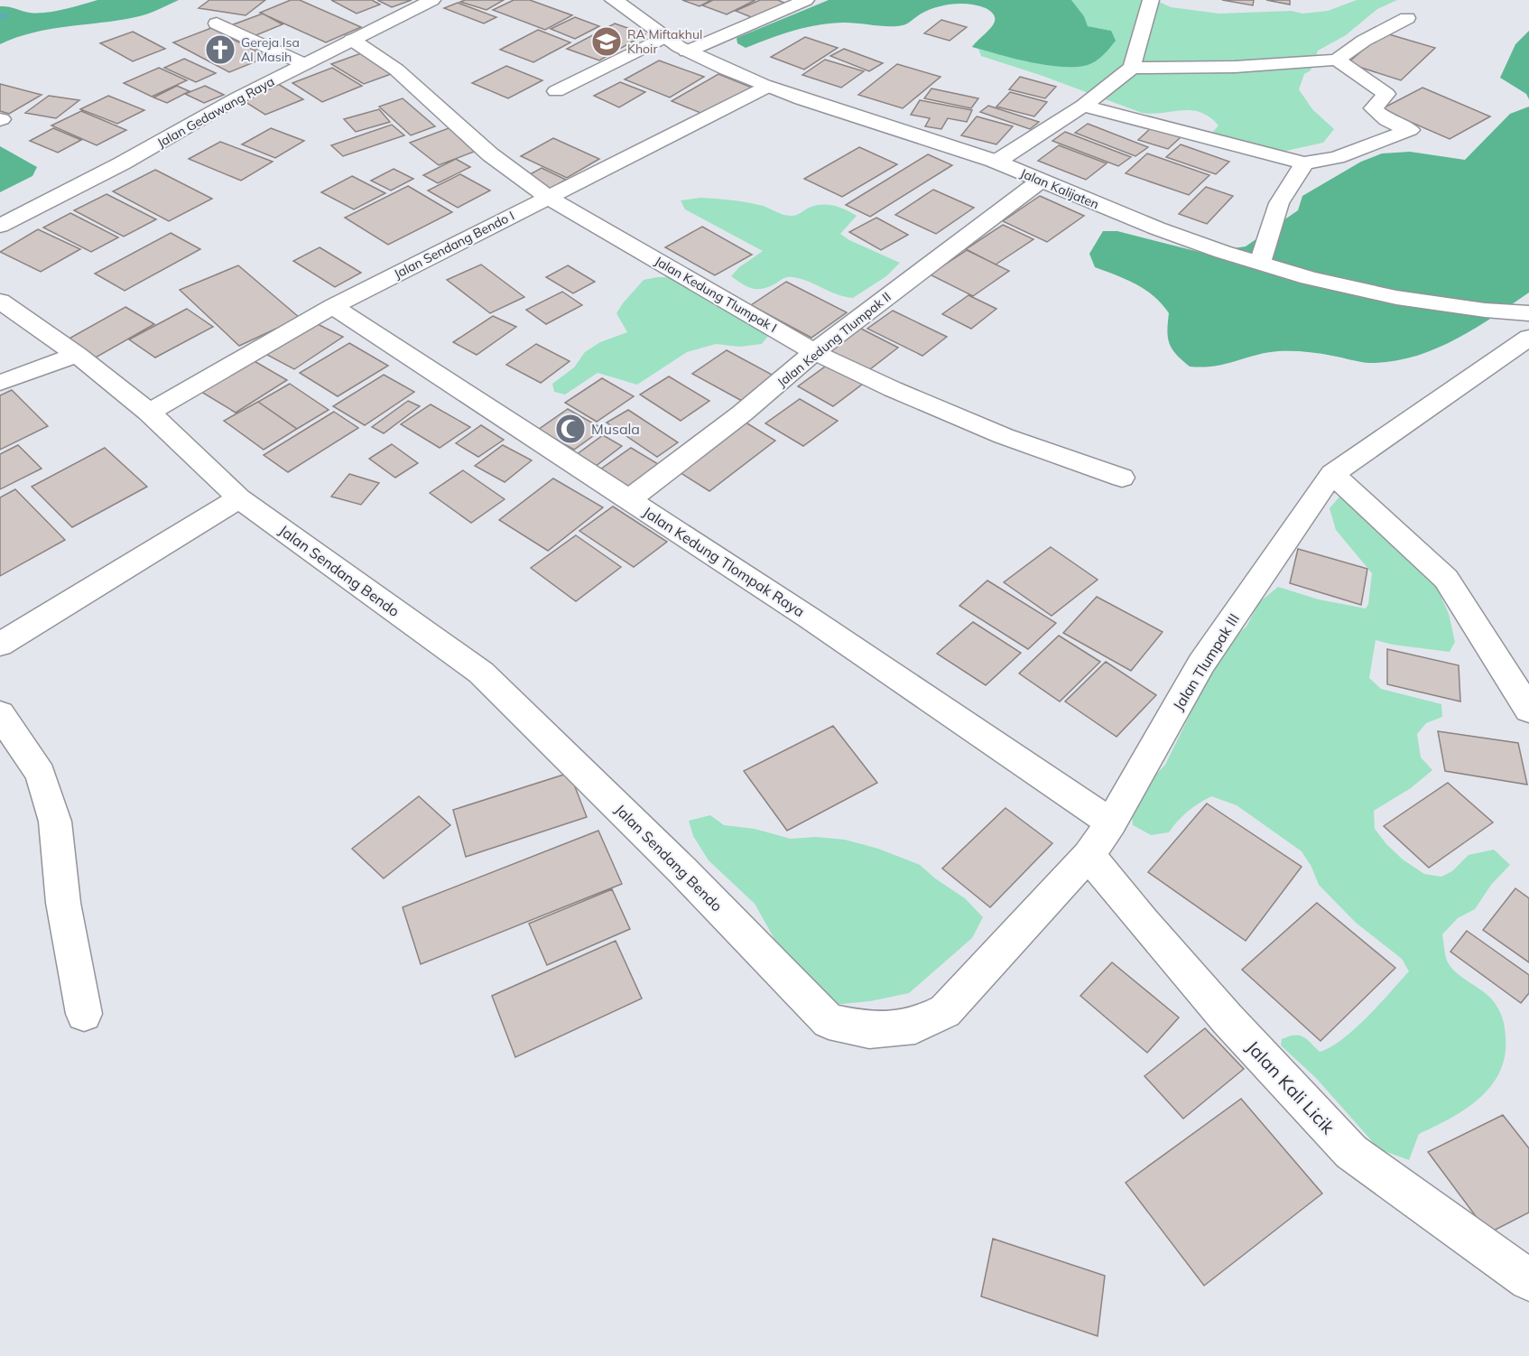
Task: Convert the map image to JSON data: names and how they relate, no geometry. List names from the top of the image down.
{
  "streets": {
    "street": [
      "Jalan Gedawang Raya",
      "Jalan Kalijaten",
      "Jalan Sendang Bendo I",
      "Jalan Kedung Tlumpak I",
      "Jalan Kedung Tlumpak II",
      "Jalan Kedung Tlompak Raya",
      "Jalan Sendang Bendo",
      "Jalan Tlumpak III",
      "Jalan Kali Licik"
    ]
  },
  "crossings": [
    ["Jalan Gedawang Raya", "Jalan Kedung Tlumpak I"],
    ["Jalan Kalijaten", "Jalan Sendang Bendo I"],
    ["Jalan Kalijaten", "Jalan Kedung Tlumpak II"],
    ["Jalan Sendang Bendo I", "Jalan Kedung Tlumpak I"],
    ["Jalan Sendang Bendo I", "Jalan Kedung Tlompak Raya"],
    ["Jalan Sendang Bendo I", "Jalan Sendang Bendo"],
    ["Jalan Kedung Tlumpak I", "Jalan Kedung Tlumpak II"],
    ["Jalan Kedung Tlumpak II", "Jalan Kedung Tlompak Raya"],
    ["Jalan Kedung Tlompak Raya", "Jalan Tlumpak III"],
    ["Jalan Sendang Bendo", "Jalan Tlumpak III"],
    ["Jalan Sendang Bendo", "Jalan Kali Licik"],
    ["Jalan Tlumpak III", "Jalan Kali Licik"]
  ],
  "places": {
    "school or university": ["RA Miftakhul Khoir"],
    "church": ["Gereja Isa Al Masih"],
    "mosque": ["Musala"]
  }
}
